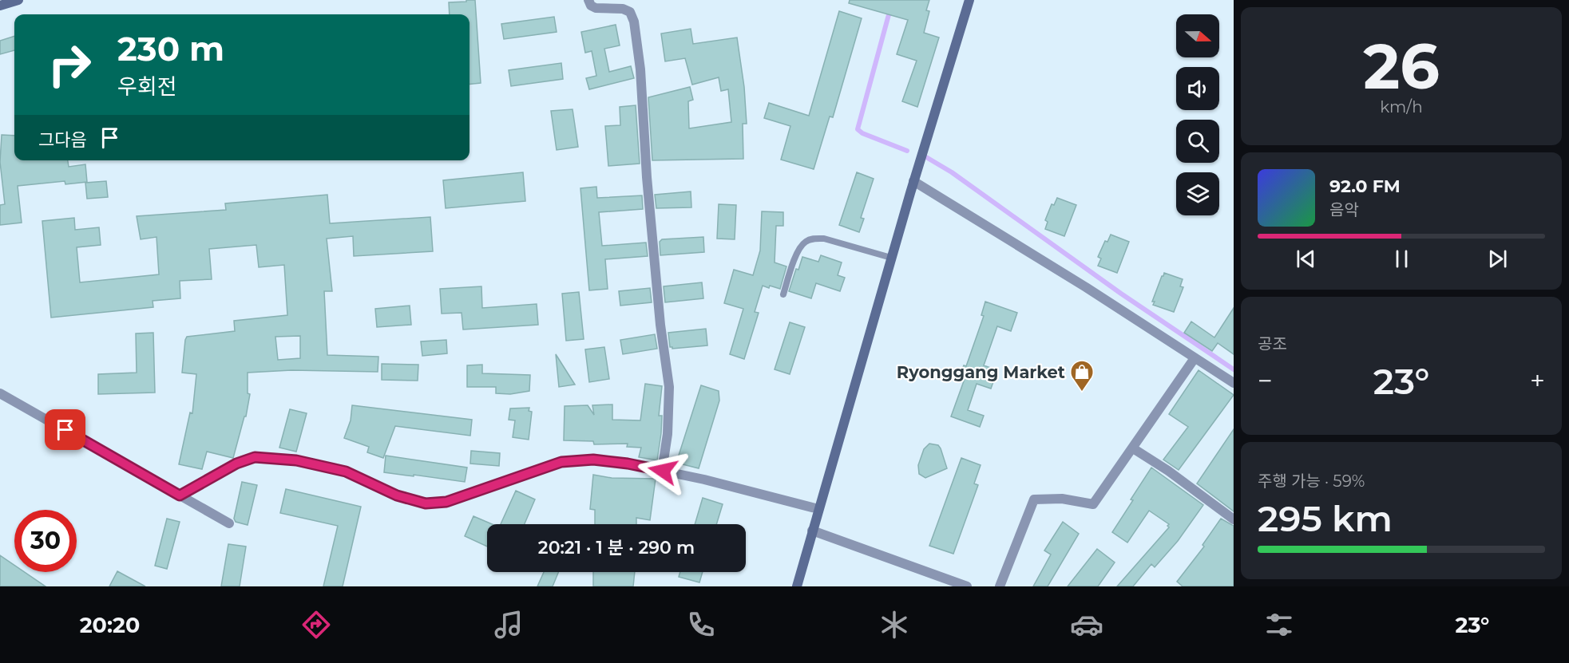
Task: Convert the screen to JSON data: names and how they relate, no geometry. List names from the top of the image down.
{
  "places": {
    "shop": ["Ryonggang Market"]
  },
  "north": "right",
  "page": {
    "tile": [
      ["26", "km/h"],
      "공조",
      ["주행 가능 · 59%", "295 km"]
    ],
    "turn": ["230 m", "우회전"],
    "then": "그다음",
    "song": ["92.0 FM", "음악"],
    "heat": ["−", "23°", "+"],
    "limit": "30",
    "trip": "20:21 · 1 분 · 290 m",
    "tabs": ["20:20", "23°"]
  }
}
